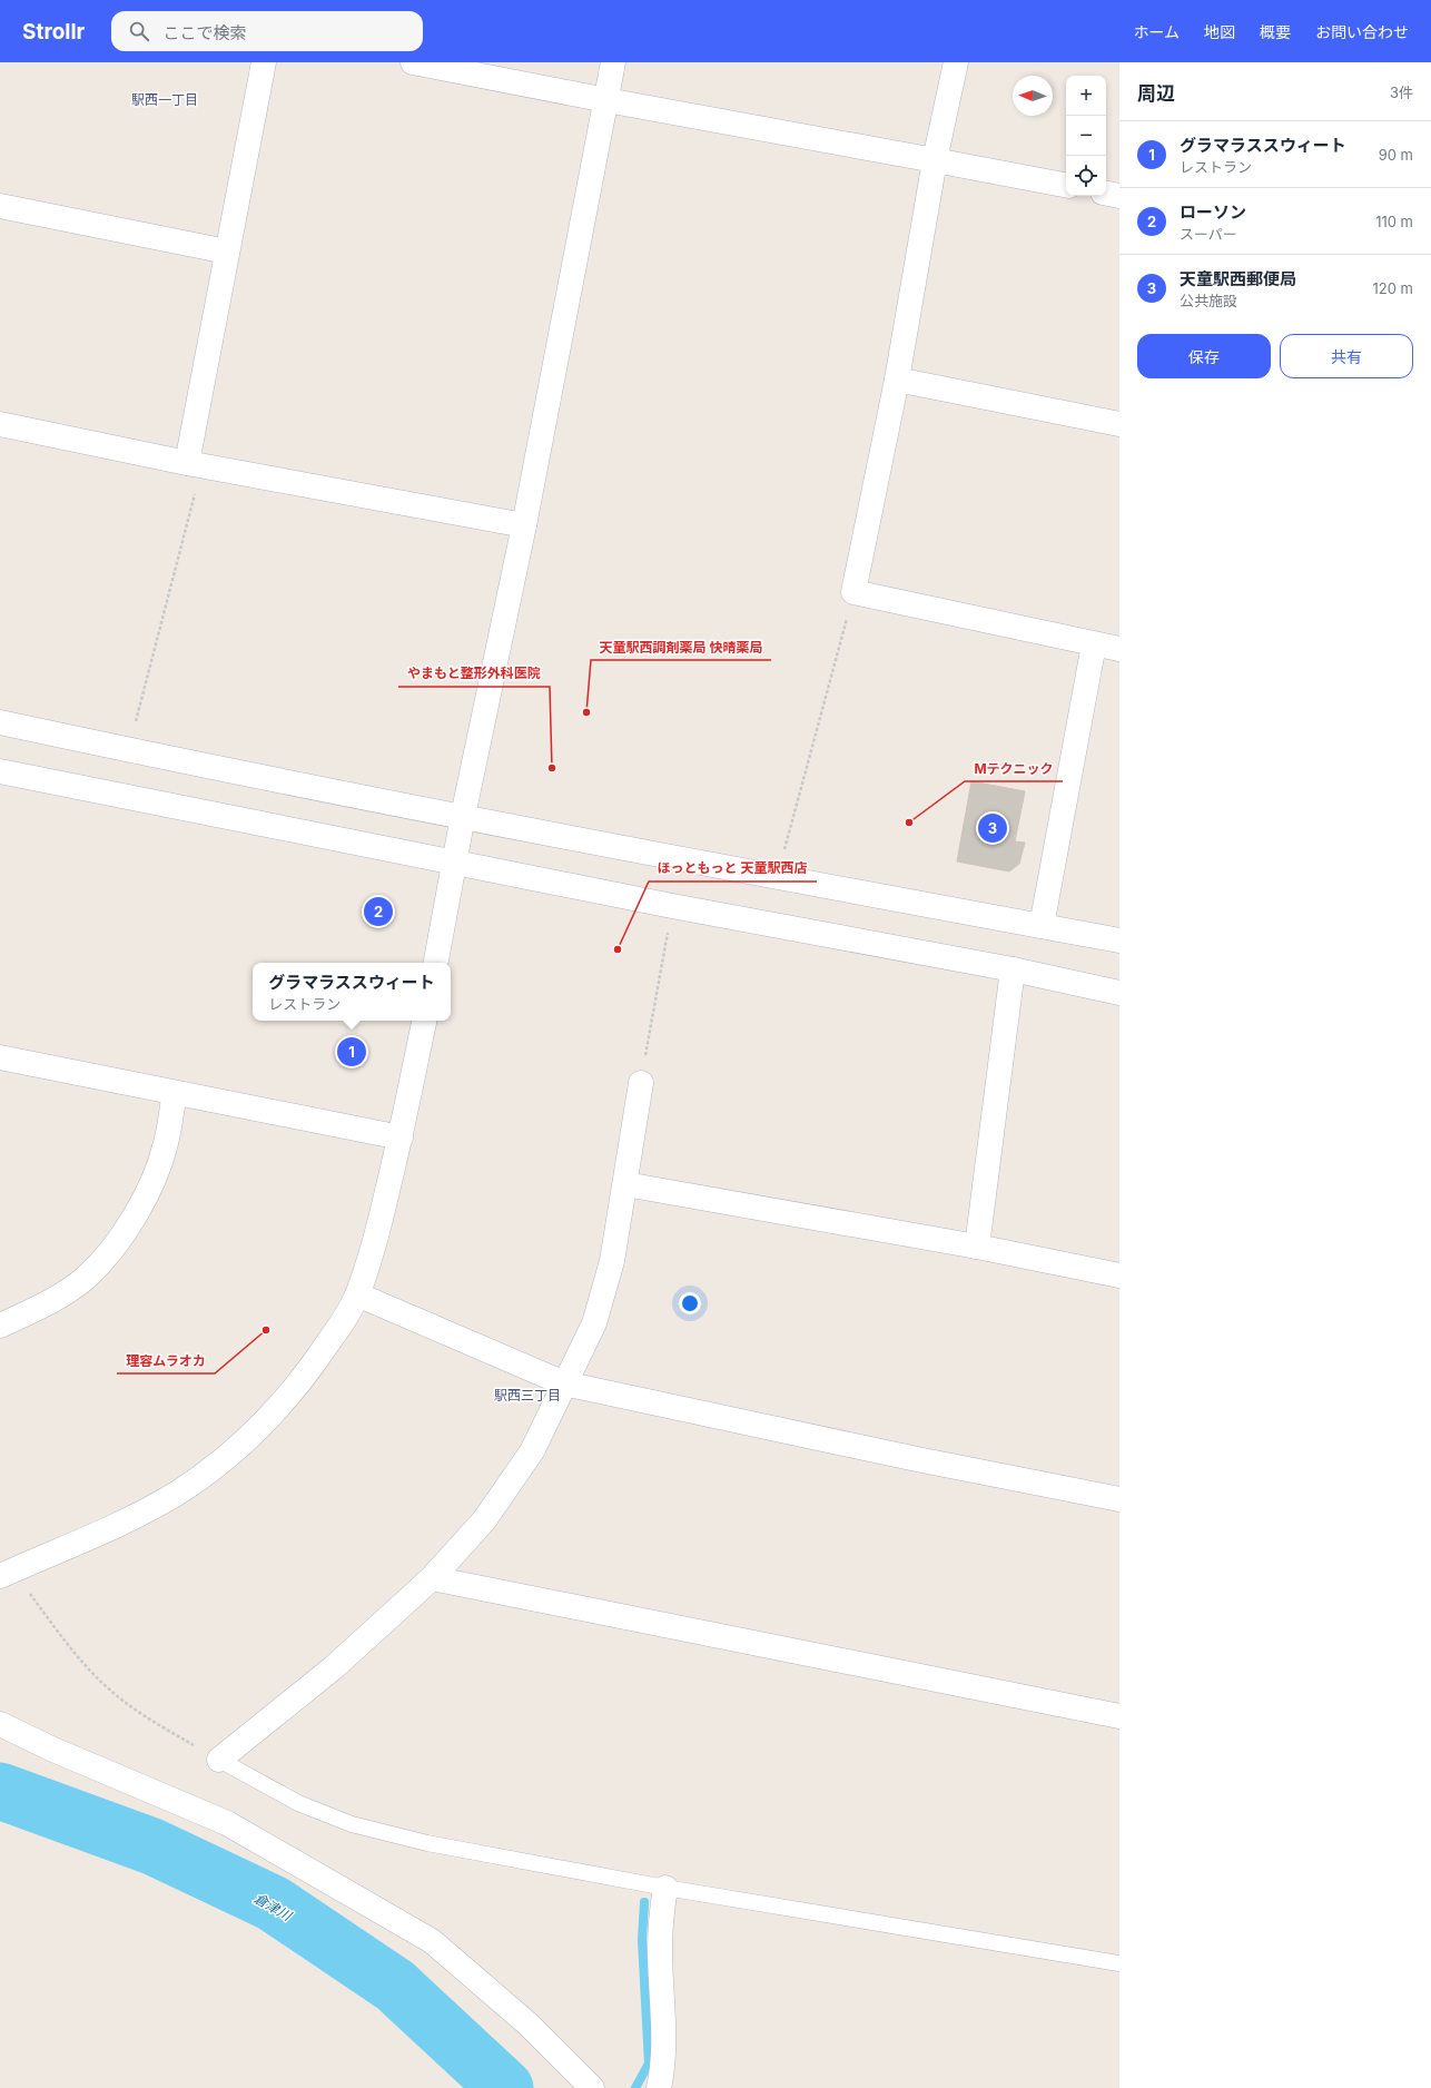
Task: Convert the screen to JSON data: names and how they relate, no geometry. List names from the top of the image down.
{
  "districts": ["駅西一丁目", "駅西三丁目"],
  "water": ["倉津川"],
  "places": [
    "天童駅西調剤薬局 快晴薬局",
    "やまもと整形外科医院",
    "Mテクニック",
    "ほっともっと 天童駅西店",
    "理容ムラオカ"
  ],
  "north": "left",
  "page": {
    "header": "Strollr",
    "search": "ここで検索",
    "nav": [
      "ホーム",
      "地図",
      "概要",
      "お問い合わせ"
    ],
    "heading": ["周辺", "3件"],
    "map_buttons": ["+", "−"],
    "list": [
      {
        "mark": "1",
        "name": "グラマラススウィート",
        "note": "レストラン",
        "value": "90 m"
      },
      {
        "mark": "2",
        "name": "ローソン",
        "note": "スーパー",
        "value": "110 m"
      },
      {
        "mark": "3",
        "name": "天童駅西郵便局",
        "note": "公共施設",
        "value": "120 m"
      }
    ],
    "buttons": ["保存", "共有"],
    "pins": ["3", "2", "1"],
    "popup": ["グラマラススウィート", "レストラン"]
  }
}
